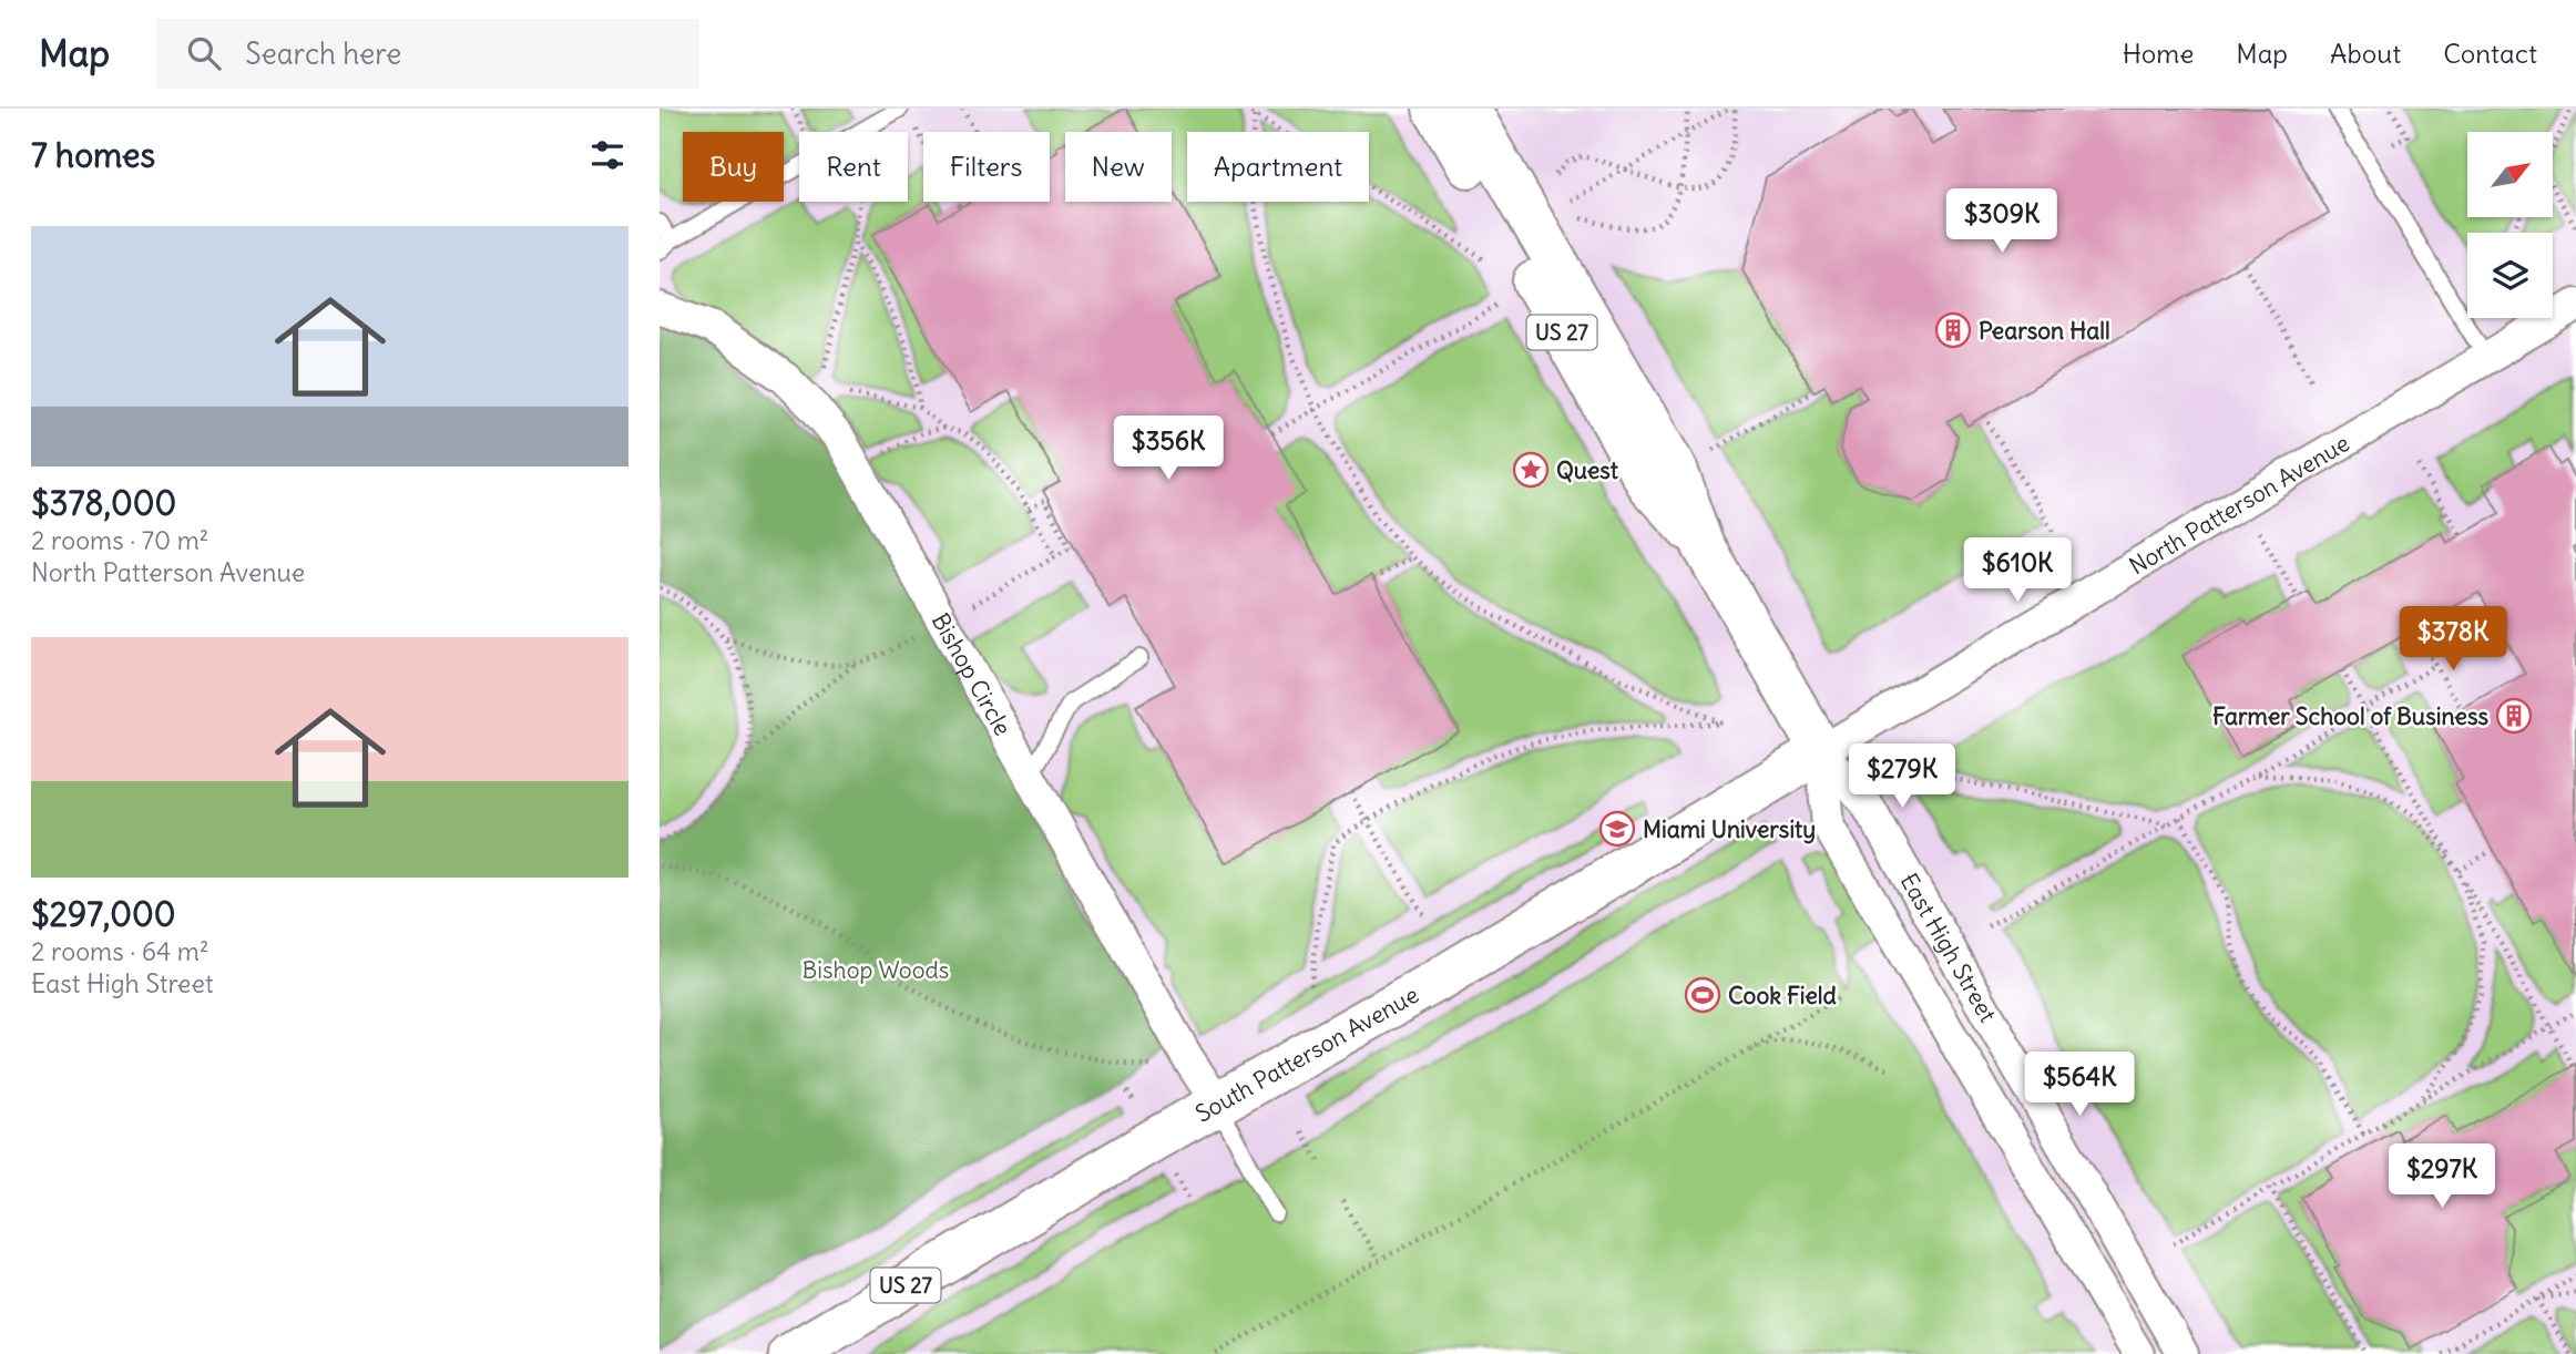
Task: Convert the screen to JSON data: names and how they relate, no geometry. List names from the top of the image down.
{
  "streets": {
    "highway": ["US 27", "East High Street", "South Patterson Avenue"],
    "street": ["North Patterson Avenue", "Bishop Circle"]
  },
  "crossings": [
    ["North Patterson Avenue", "East High Street"],
    ["North Patterson Avenue", "South Patterson Avenue"],
    ["Bishop Circle", "South Patterson Avenue"],
    ["East High Street", "South Patterson Avenue"]
  ],
  "parks": ["Bishop Woods"],
  "places": {
    "building": ["Pearson Hall", "Farmer School of Business"],
    "place": ["Quest"],
    "school or university": ["Miami University"],
    "sports": ["Cook Field"]
  },
  "north": "top right",
  "page": {
    "header": "Map",
    "search": "Search here",
    "nav": [
      "Home",
      "Map",
      "About",
      "Contact"
    ],
    "heading": "7 homes",
    "chip": [
      "Buy",
      "Rent",
      "Filters",
      "New",
      "Apartment"
    ],
    "price": [
      "$309K",
      "$356K",
      "$610K",
      "$378K",
      "$279K",
      "$564K",
      "$297K"
    ],
    "list": [
      {
        "name": "$378,000",
        "note": "2 rooms · 70 m² · North Patterson Avenue"
      },
      {
        "name": "$297,000",
        "note": "2 rooms · 64 m² · East High Street"
      }
    ]
  }
}
